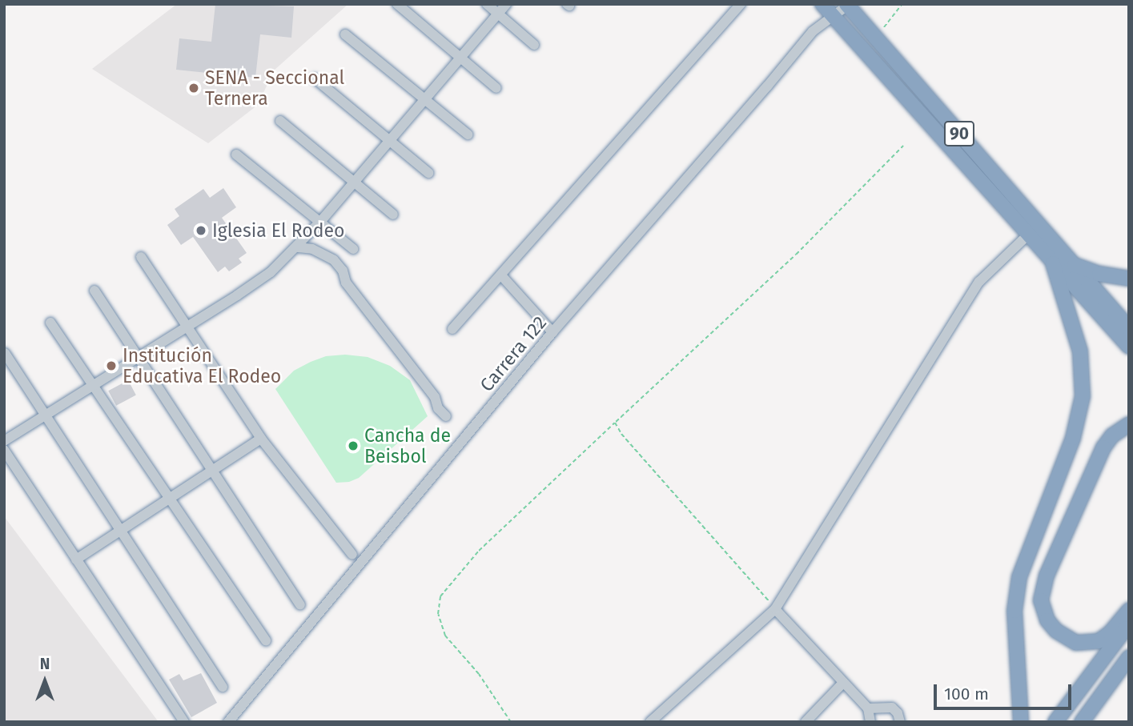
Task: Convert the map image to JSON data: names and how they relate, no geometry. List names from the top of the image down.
{
  "streets": {
    "highway": ["90"],
    "street": ["Carrera 122"]
  },
  "crossings": [
    ["90", "Carrera 122"]
  ],
  "places": [
    "SENA - Seccional Ternera",
    "Iglesia El Rodeo",
    "Institución Educativa El Rodeo",
    "Cancha de Beisbol"
  ],
  "scale_bar": "100 m",
  "north": "top"
}
